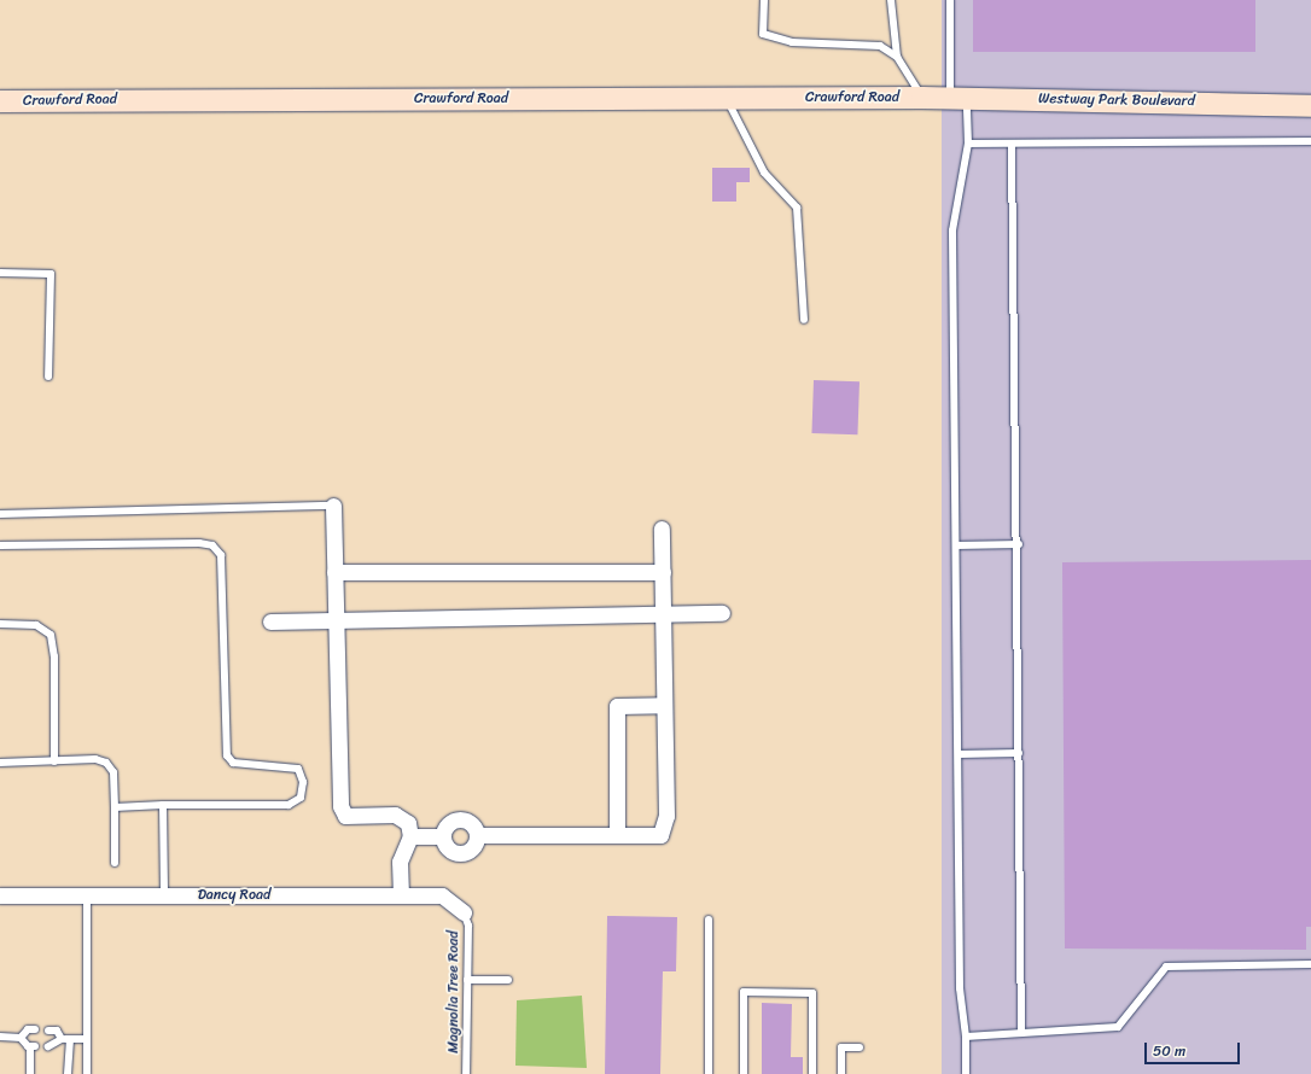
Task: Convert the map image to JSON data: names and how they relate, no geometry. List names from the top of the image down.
{
  "streets": {
    "street": ["Crawford Road", "Westway Park Boulevard", "Dancy Road"],
    "lane": ["Magnolia Tree Road"]
  },
  "crossings": [
    ["Crawford Road", "Westway Park Boulevard"],
    ["Dancy Road", "Magnolia Tree Road"]
  ],
  "scale_bar": "50 m"
}
